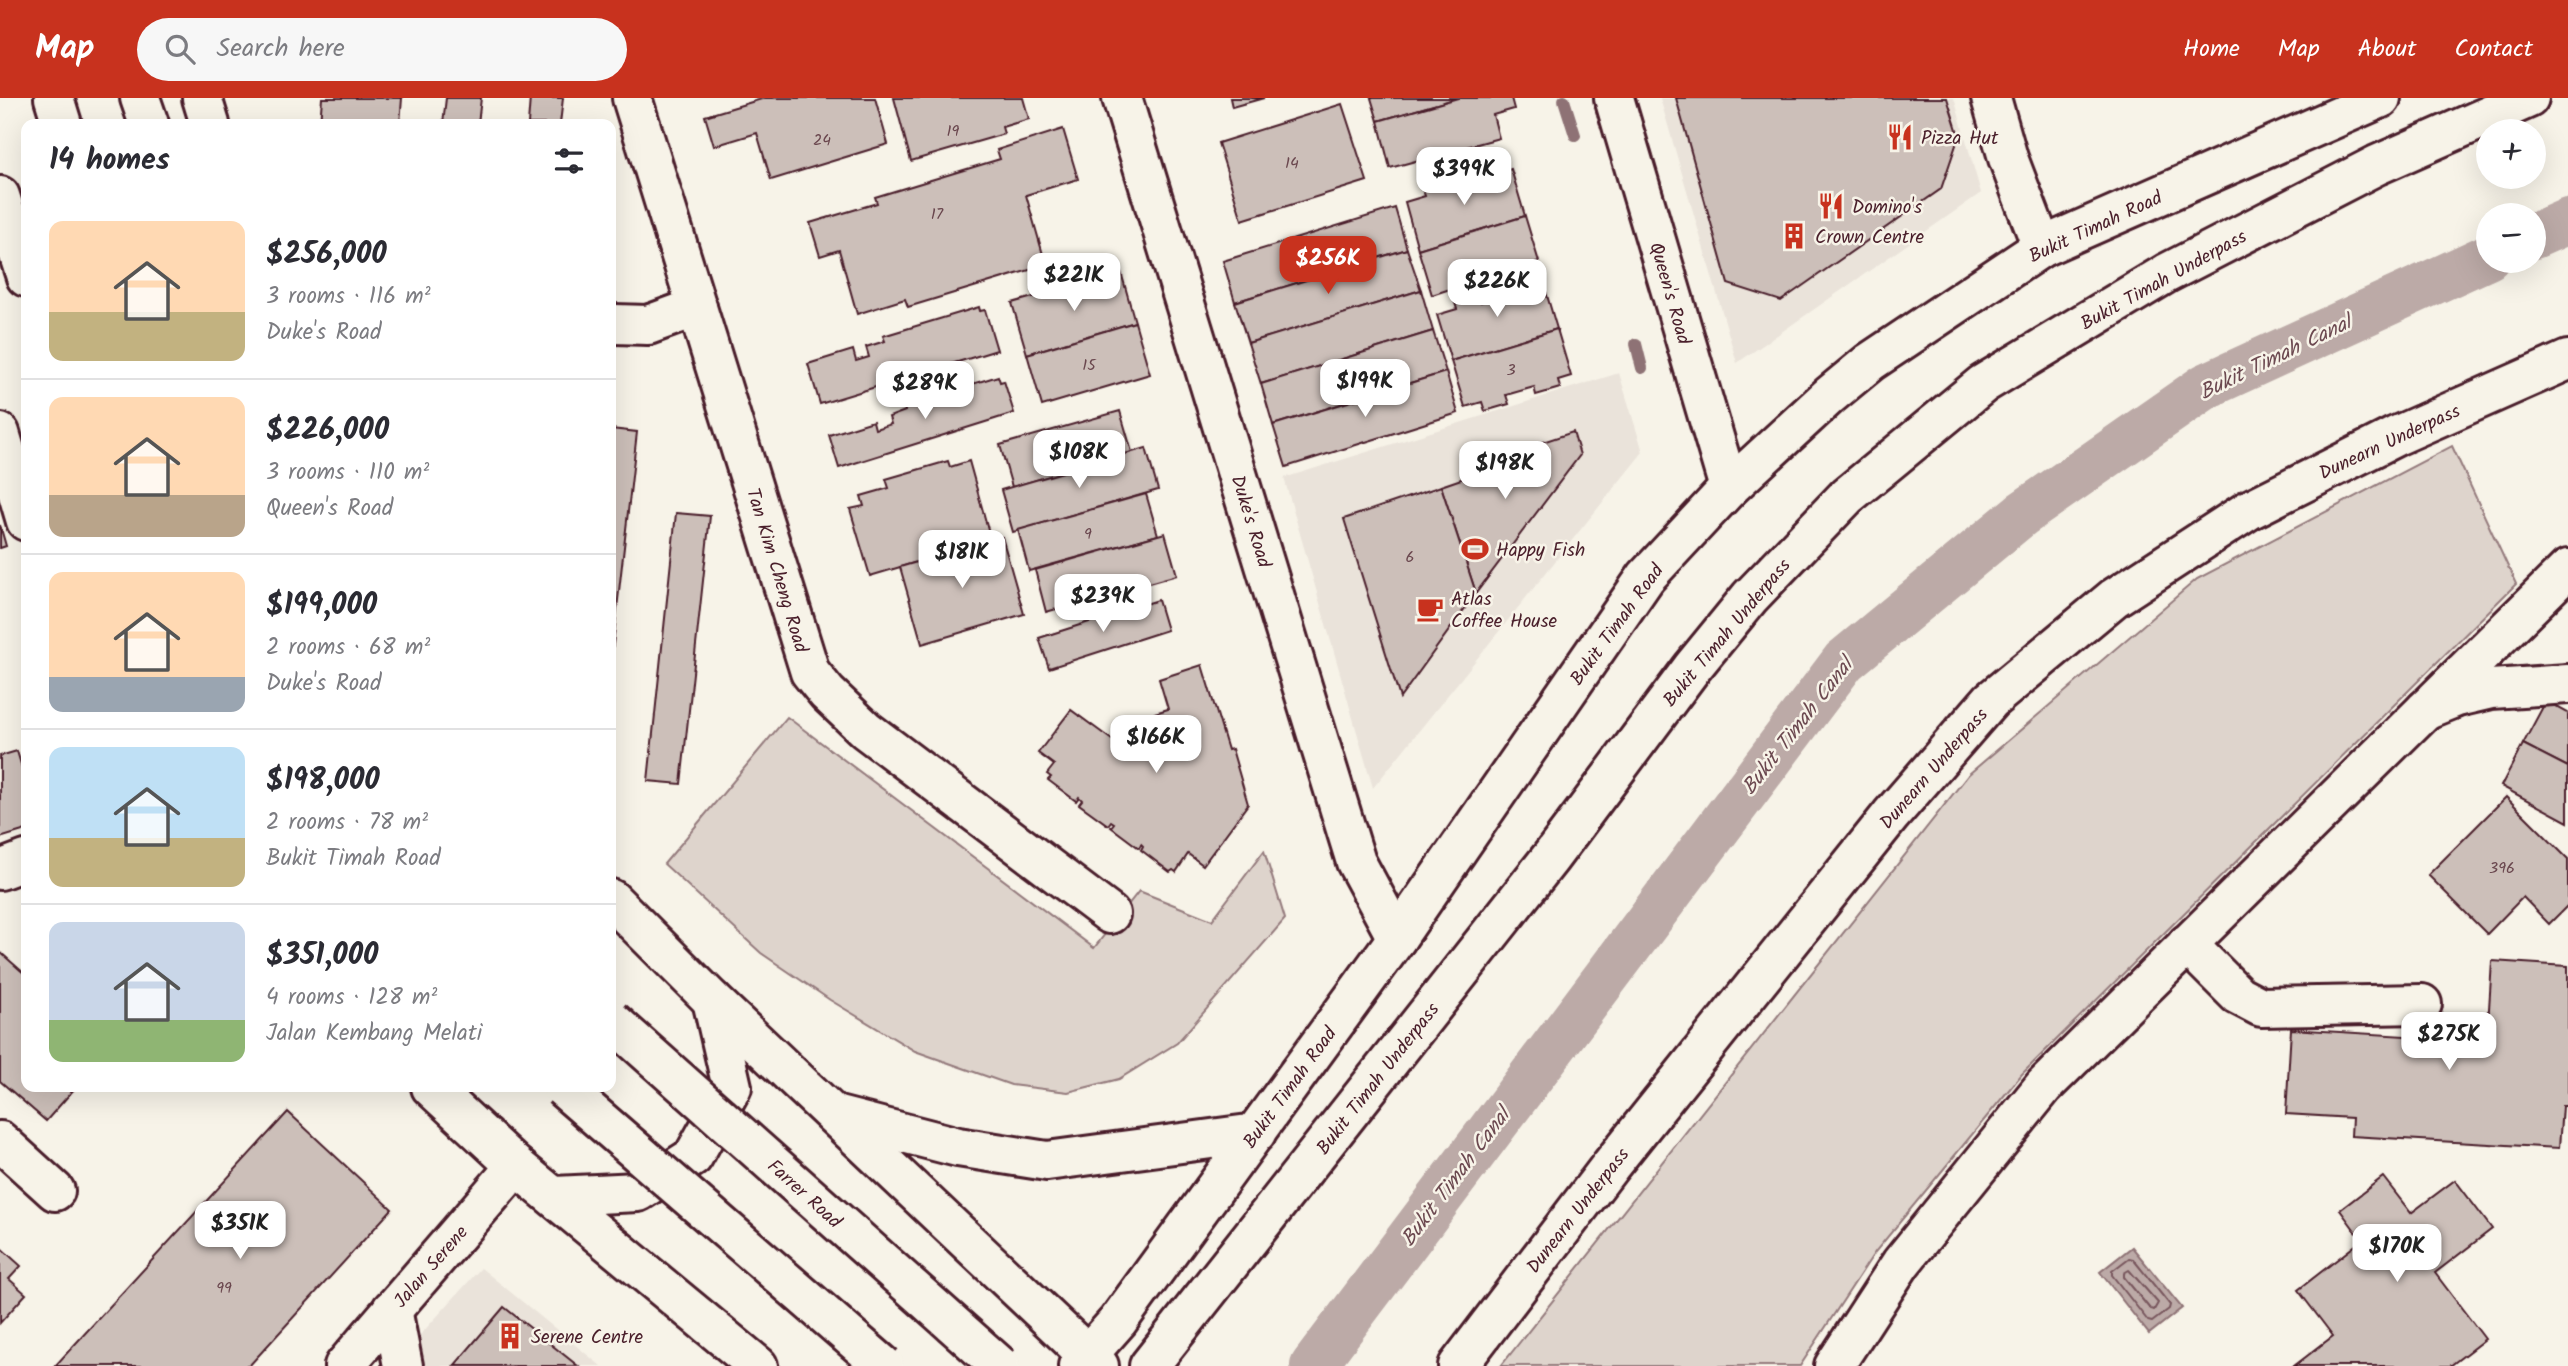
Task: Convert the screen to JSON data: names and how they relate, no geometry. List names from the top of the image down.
{
  "streets": {
    "main road": [
      "Bukit Timah Road",
      "Bukit Timah Underpass",
      "Queen's Road",
      "Dunearn Underpass",
      "Duke's Road",
      "Tan Kim Cheng Road",
      "Farrer Road",
      "Jalan Serene"
    ]
  },
  "crossings": [
    ["Bukit Timah Road", "Queen's Road"],
    ["Bukit Timah Road", "Duke's Road"]
  ],
  "water": ["Bukit Timah Canal"],
  "places": {
    "restaurant": ["Pizza Hut", "Domino's"],
    "building": ["Crown Centre", "Serene Centre"],
    "sports": ["Happy Fish"],
    "cafe": ["Atlas Coffee House"]
  },
  "house_numbers": [
    "19",
    "24",
    "14",
    "17",
    "15",
    "3",
    "9",
    "6",
    "396",
    "99"
  ],
  "page": {
    "header": "Map",
    "search": "Search here",
    "nav": [
      "Home",
      "Map",
      "About",
      "Contact"
    ],
    "map_buttons": ["+", "−"],
    "heading": "14 homes",
    "price": [
      "$399K",
      "$256K",
      "$221K",
      "$226K",
      "$199K",
      "$289K",
      "$108K",
      "$198K",
      "$181K",
      "$239K",
      "$166K",
      "$275K",
      "$351K",
      "$170K"
    ],
    "list": [
      {
        "name": "$256,000",
        "note": "3 rooms · 116 m² · Duke's Road"
      },
      {
        "name": "$226,000",
        "note": "3 rooms · 110 m² · Queen's Road"
      },
      {
        "name": "$199,000",
        "note": "2 rooms · 68 m² · Duke's Road"
      },
      {
        "name": "$198,000",
        "note": "2 rooms · 78 m² · Bukit Timah Road"
      },
      {
        "name": "$351,000",
        "note": "4 rooms · 128 m² · Jalan Kembang Melati"
      }
    ]
  }
}
